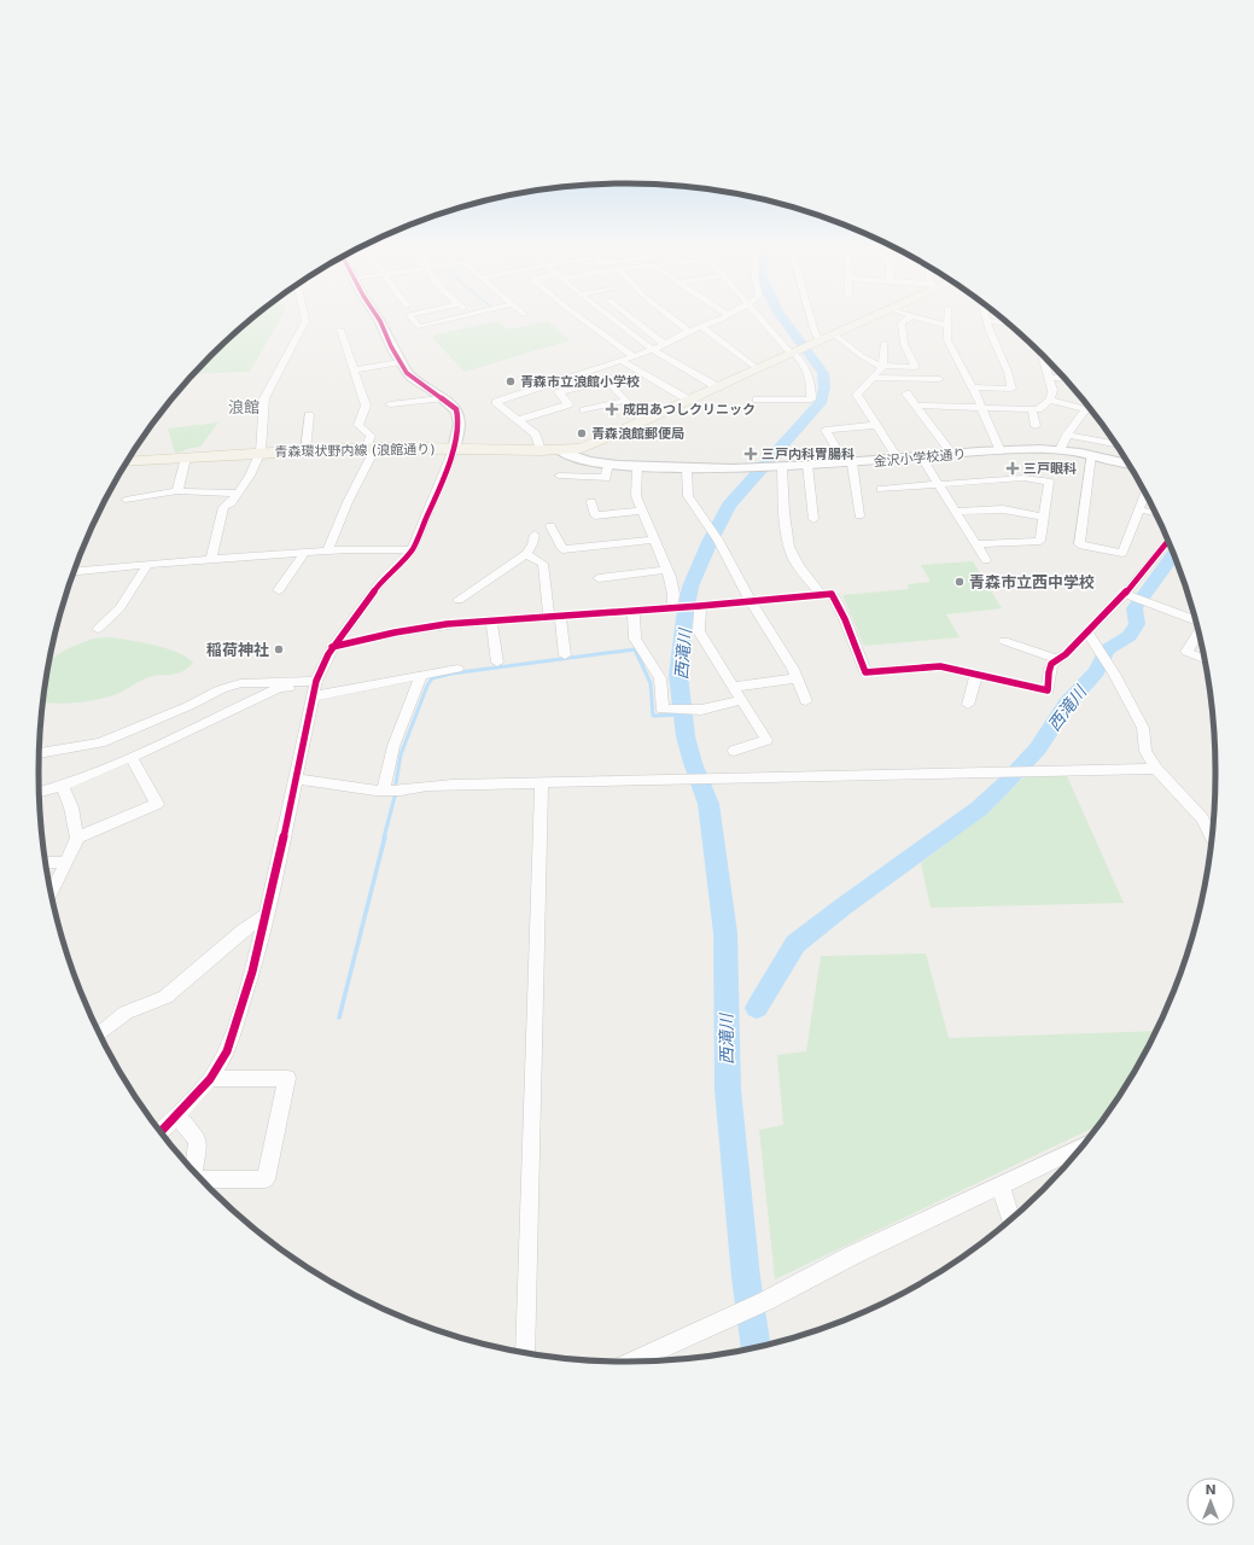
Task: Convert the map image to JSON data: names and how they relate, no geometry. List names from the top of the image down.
{
  "streets": {
    "main road": ["青森環状野内線 (浪館通り)"],
    "street": ["金沢小学校通り"]
  },
  "crossings": [
    ["青森環状野内線 (浪館通り)", "金沢小学校通り"]
  ],
  "districts": ["浪館"],
  "water": ["西滝川"],
  "places": {
    "other": [
      "青森市立浪館小学校",
      "青森浪館郵便局",
      "青森市立西中学校",
      "稲荷神社"
    ],
    "health": ["成田あつしクリニック", "三戸内科胃腸科", "三戸眼科"]
  },
  "north": "top"
}
